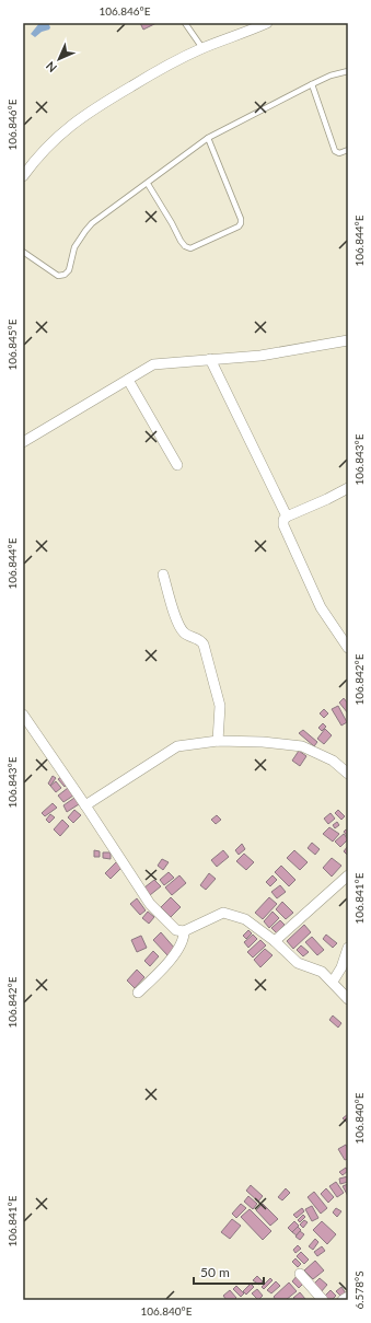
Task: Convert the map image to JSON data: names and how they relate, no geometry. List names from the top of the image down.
{
  "scale_bar": "50 m",
  "north": "bottom left",
  "coordinates": [
    "106.846°E",
    "106.844°E",
    "106.845°E",
    "106.843°E",
    "106.842°E",
    "106.841°E",
    "106.840°E",
    "6.578°S"
  ]
}
